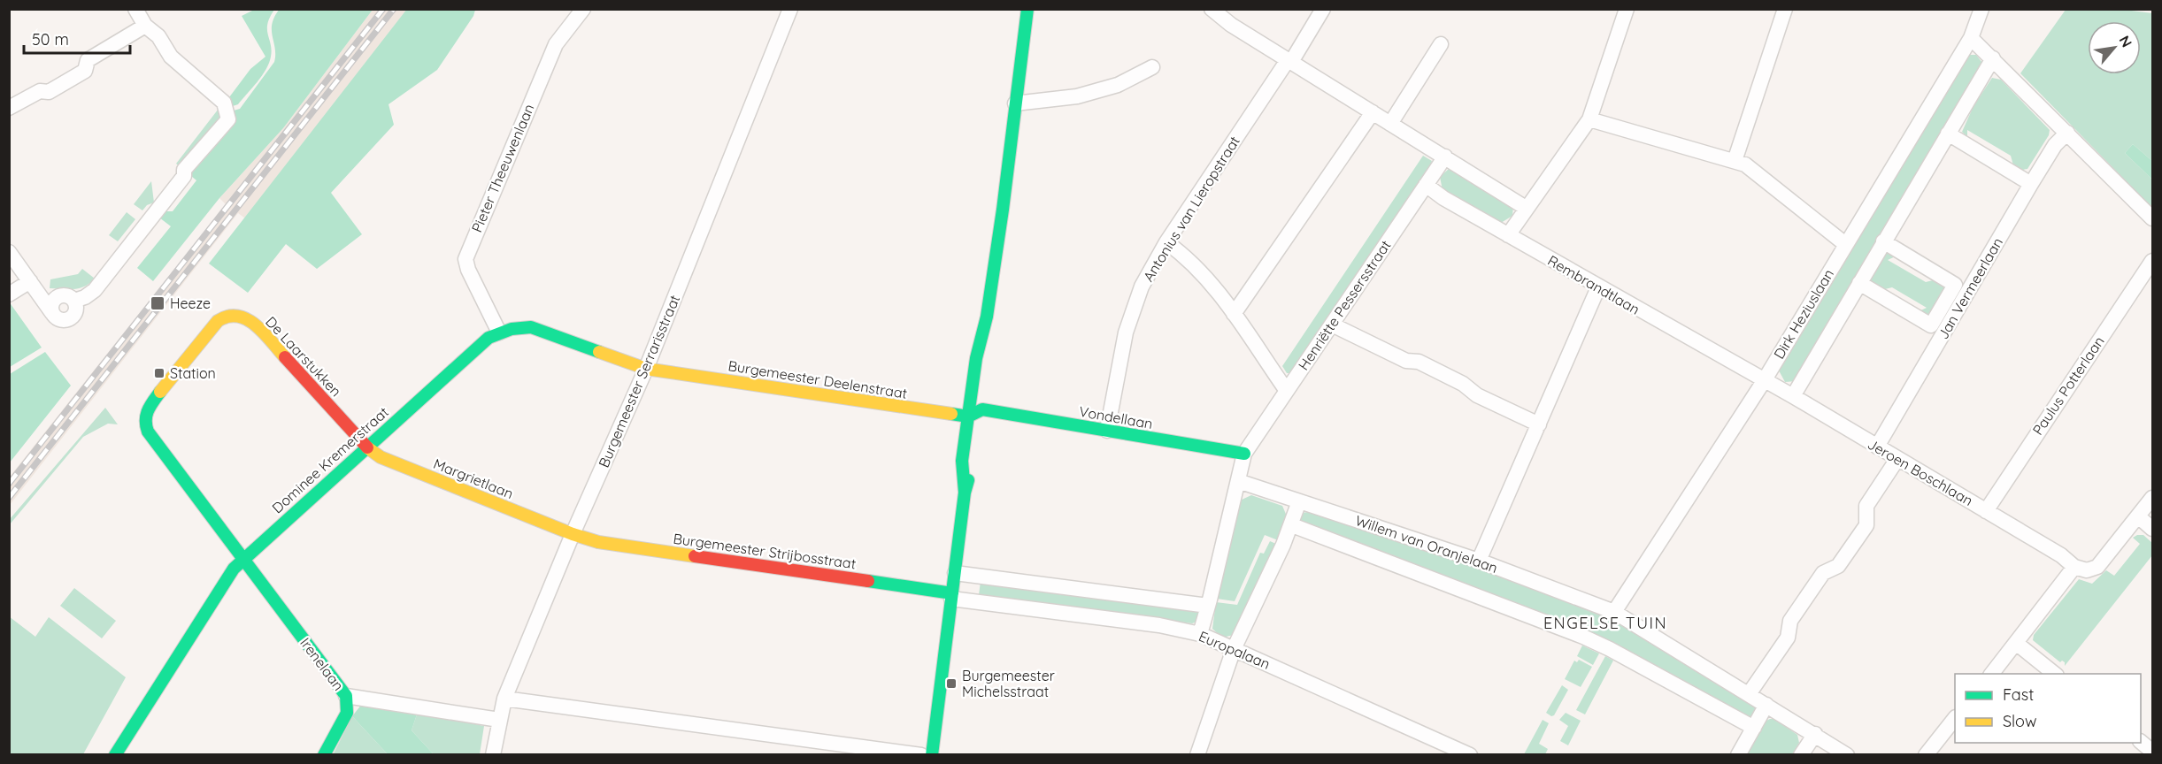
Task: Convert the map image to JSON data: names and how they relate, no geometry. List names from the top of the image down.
{
  "streets": {
    "street": [
      "Pieter Theeuwenlaan",
      "Antonius van Lieropstraat",
      "Rembrandtlaan",
      "Jan Vermeerlaan",
      "Henriëtte Pessersstraat",
      "Dirk Heziuslaan",
      "De Laarstukken",
      "Burgemeester Deelenstraat",
      "Burgemeester Serrarisstraat",
      "Paulus Potterlaan",
      "Vondellaan",
      "Dominee Kremerstraat",
      "Jeroen Boschlaan",
      "Margrietlaan",
      "Willem van Oranjelaan",
      "Burgemeester Strijbosstraat",
      "Europalaan",
      "Irenelaan"
    ]
  },
  "crossings": [
    ["Pieter Theeuwenlaan", "Dominee Kremerstraat"],
    ["Antonius van Lieropstraat", "Vondellaan"],
    ["Rembrandtlaan", "Henriëtte Pessersstraat"],
    ["Rembrandtlaan", "Dirk Heziuslaan"],
    ["Rembrandtlaan", "Jeroen Boschlaan"],
    ["Jan Vermeerlaan", "Jeroen Boschlaan"],
    ["Henriëtte Pessersstraat", "Vondellaan"],
    ["Dirk Heziuslaan", "Jeroen Boschlaan"],
    ["Dirk Heziuslaan", "Willem van Oranjelaan"],
    ["De Laarstukken", "Dominee Kremerstraat"],
    ["De Laarstukken", "Margrietlaan"],
    ["De Laarstukken", "Irenelaan"],
    ["Burgemeester Deelenstraat", "Burgemeester Serrarisstraat"],
    ["Burgemeester Deelenstraat", "Vondellaan"],
    ["Burgemeester Deelenstraat", "Dominee Kremerstraat"],
    ["Burgemeester Serrarisstraat", "Dominee Kremerstraat"],
    ["Burgemeester Serrarisstraat", "Margrietlaan"],
    ["Burgemeester Serrarisstraat", "Burgemeester Strijbosstraat"],
    ["Burgemeester Serrarisstraat", "Irenelaan"],
    ["Paulus Potterlaan", "Jeroen Boschlaan"],
    ["Dominee Kremerstraat", "Margrietlaan"],
    ["Dominee Kremerstraat", "Irenelaan"],
    ["Margrietlaan", "Burgemeester Strijbosstraat"],
    ["Burgemeester Strijbosstraat", "Europalaan"]
  ],
  "districts": ["ENGELSE TUIN"],
  "places": {
    "transit": ["Heeze", "Station", "Burgemeester Michelsstraat"]
  },
  "legend": ["Fast", "Slow"],
  "scale_bar": "50 m",
  "north": "top right"
}
